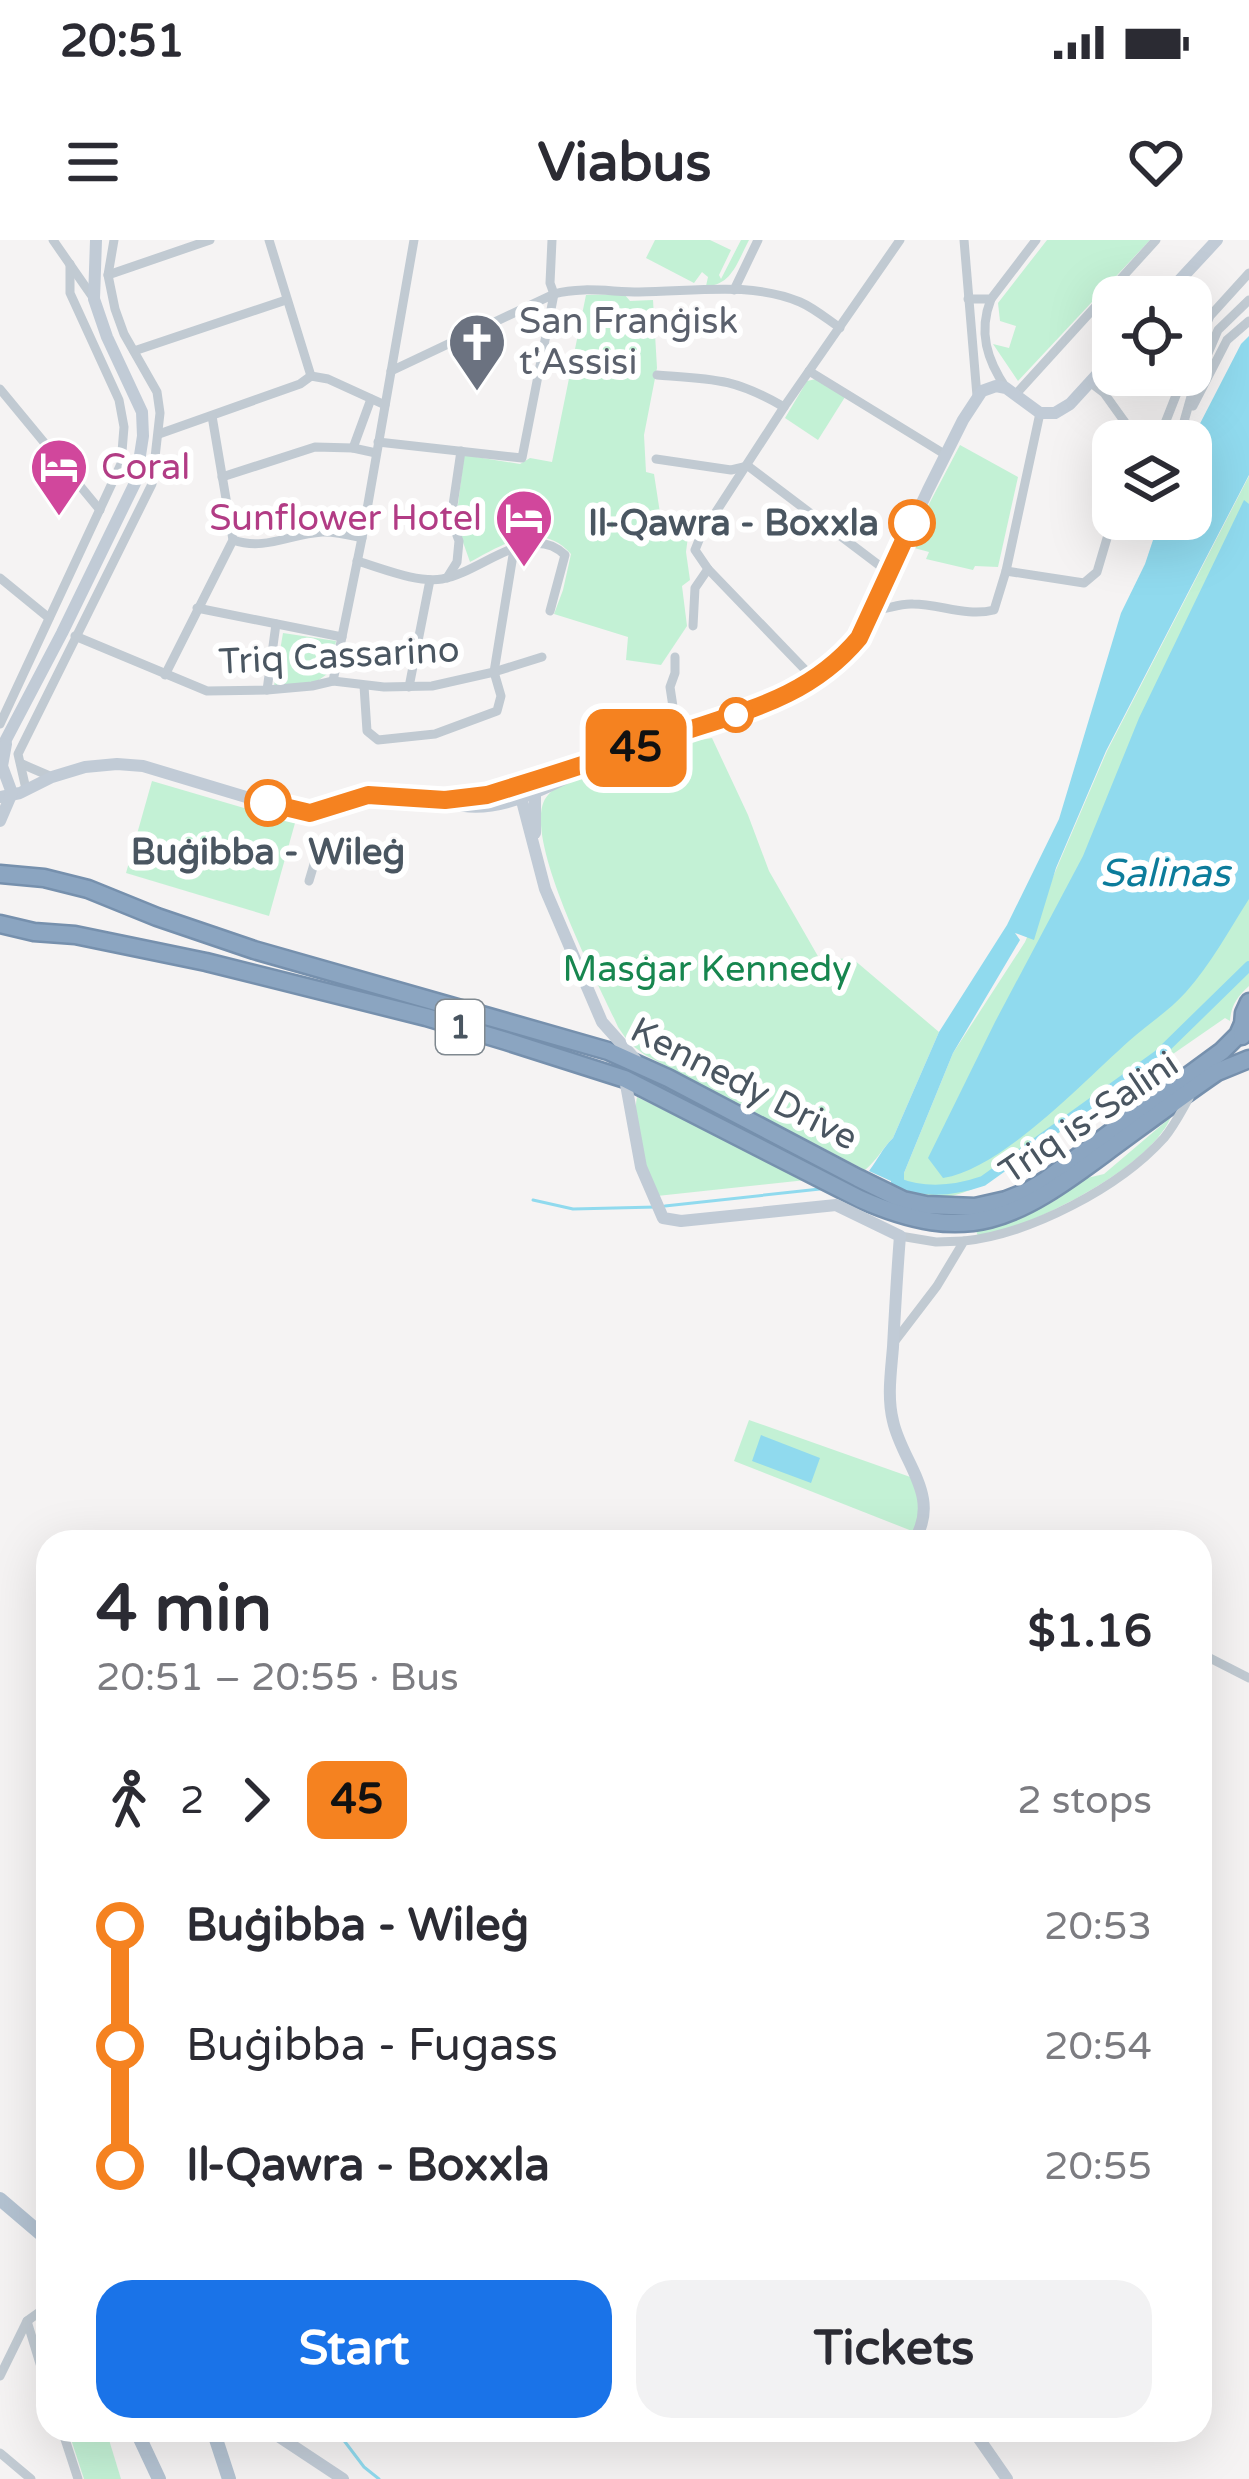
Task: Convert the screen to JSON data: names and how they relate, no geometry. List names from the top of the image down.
{
  "streets": {
    "highway": ["1", "Kennedy Drive", "Triq is-Salini"],
    "street": ["Triq Cassarino"]
  },
  "crossings": [
    ["1", "Triq is-Salini"],
    ["Kennedy Drive", "Triq is-Salini"]
  ],
  "water": ["Salinas"],
  "parks": ["Masġar Kennedy"],
  "places": {
    "church": ["San Franġisk t'Assisi"],
    "hotel": ["Coral", "Sunflower Hotel"],
    "other": ["Il-Qawra - Boxxla", "Buġibba - Wileġ"]
  },
  "lines": ["bus line 45"],
  "page": {
    "status": "20:51",
    "header": "Viabus",
    "on_map": "45",
    "heading": ["4 min", "20:51 – 20:55 · Bus", "$1.16"],
    "legs": ["2", "45", "2 stops"],
    "list": [
      {
        "name": "Buġibba - Wileġ",
        "value": "20:53"
      },
      {
        "name": "Buġibba - Fugass",
        "value": "20:54"
      },
      {
        "name": "Il-Qawra - Boxxla",
        "value": "20:55"
      }
    ],
    "buttons": ["Start", "Tickets"]
  }
}
